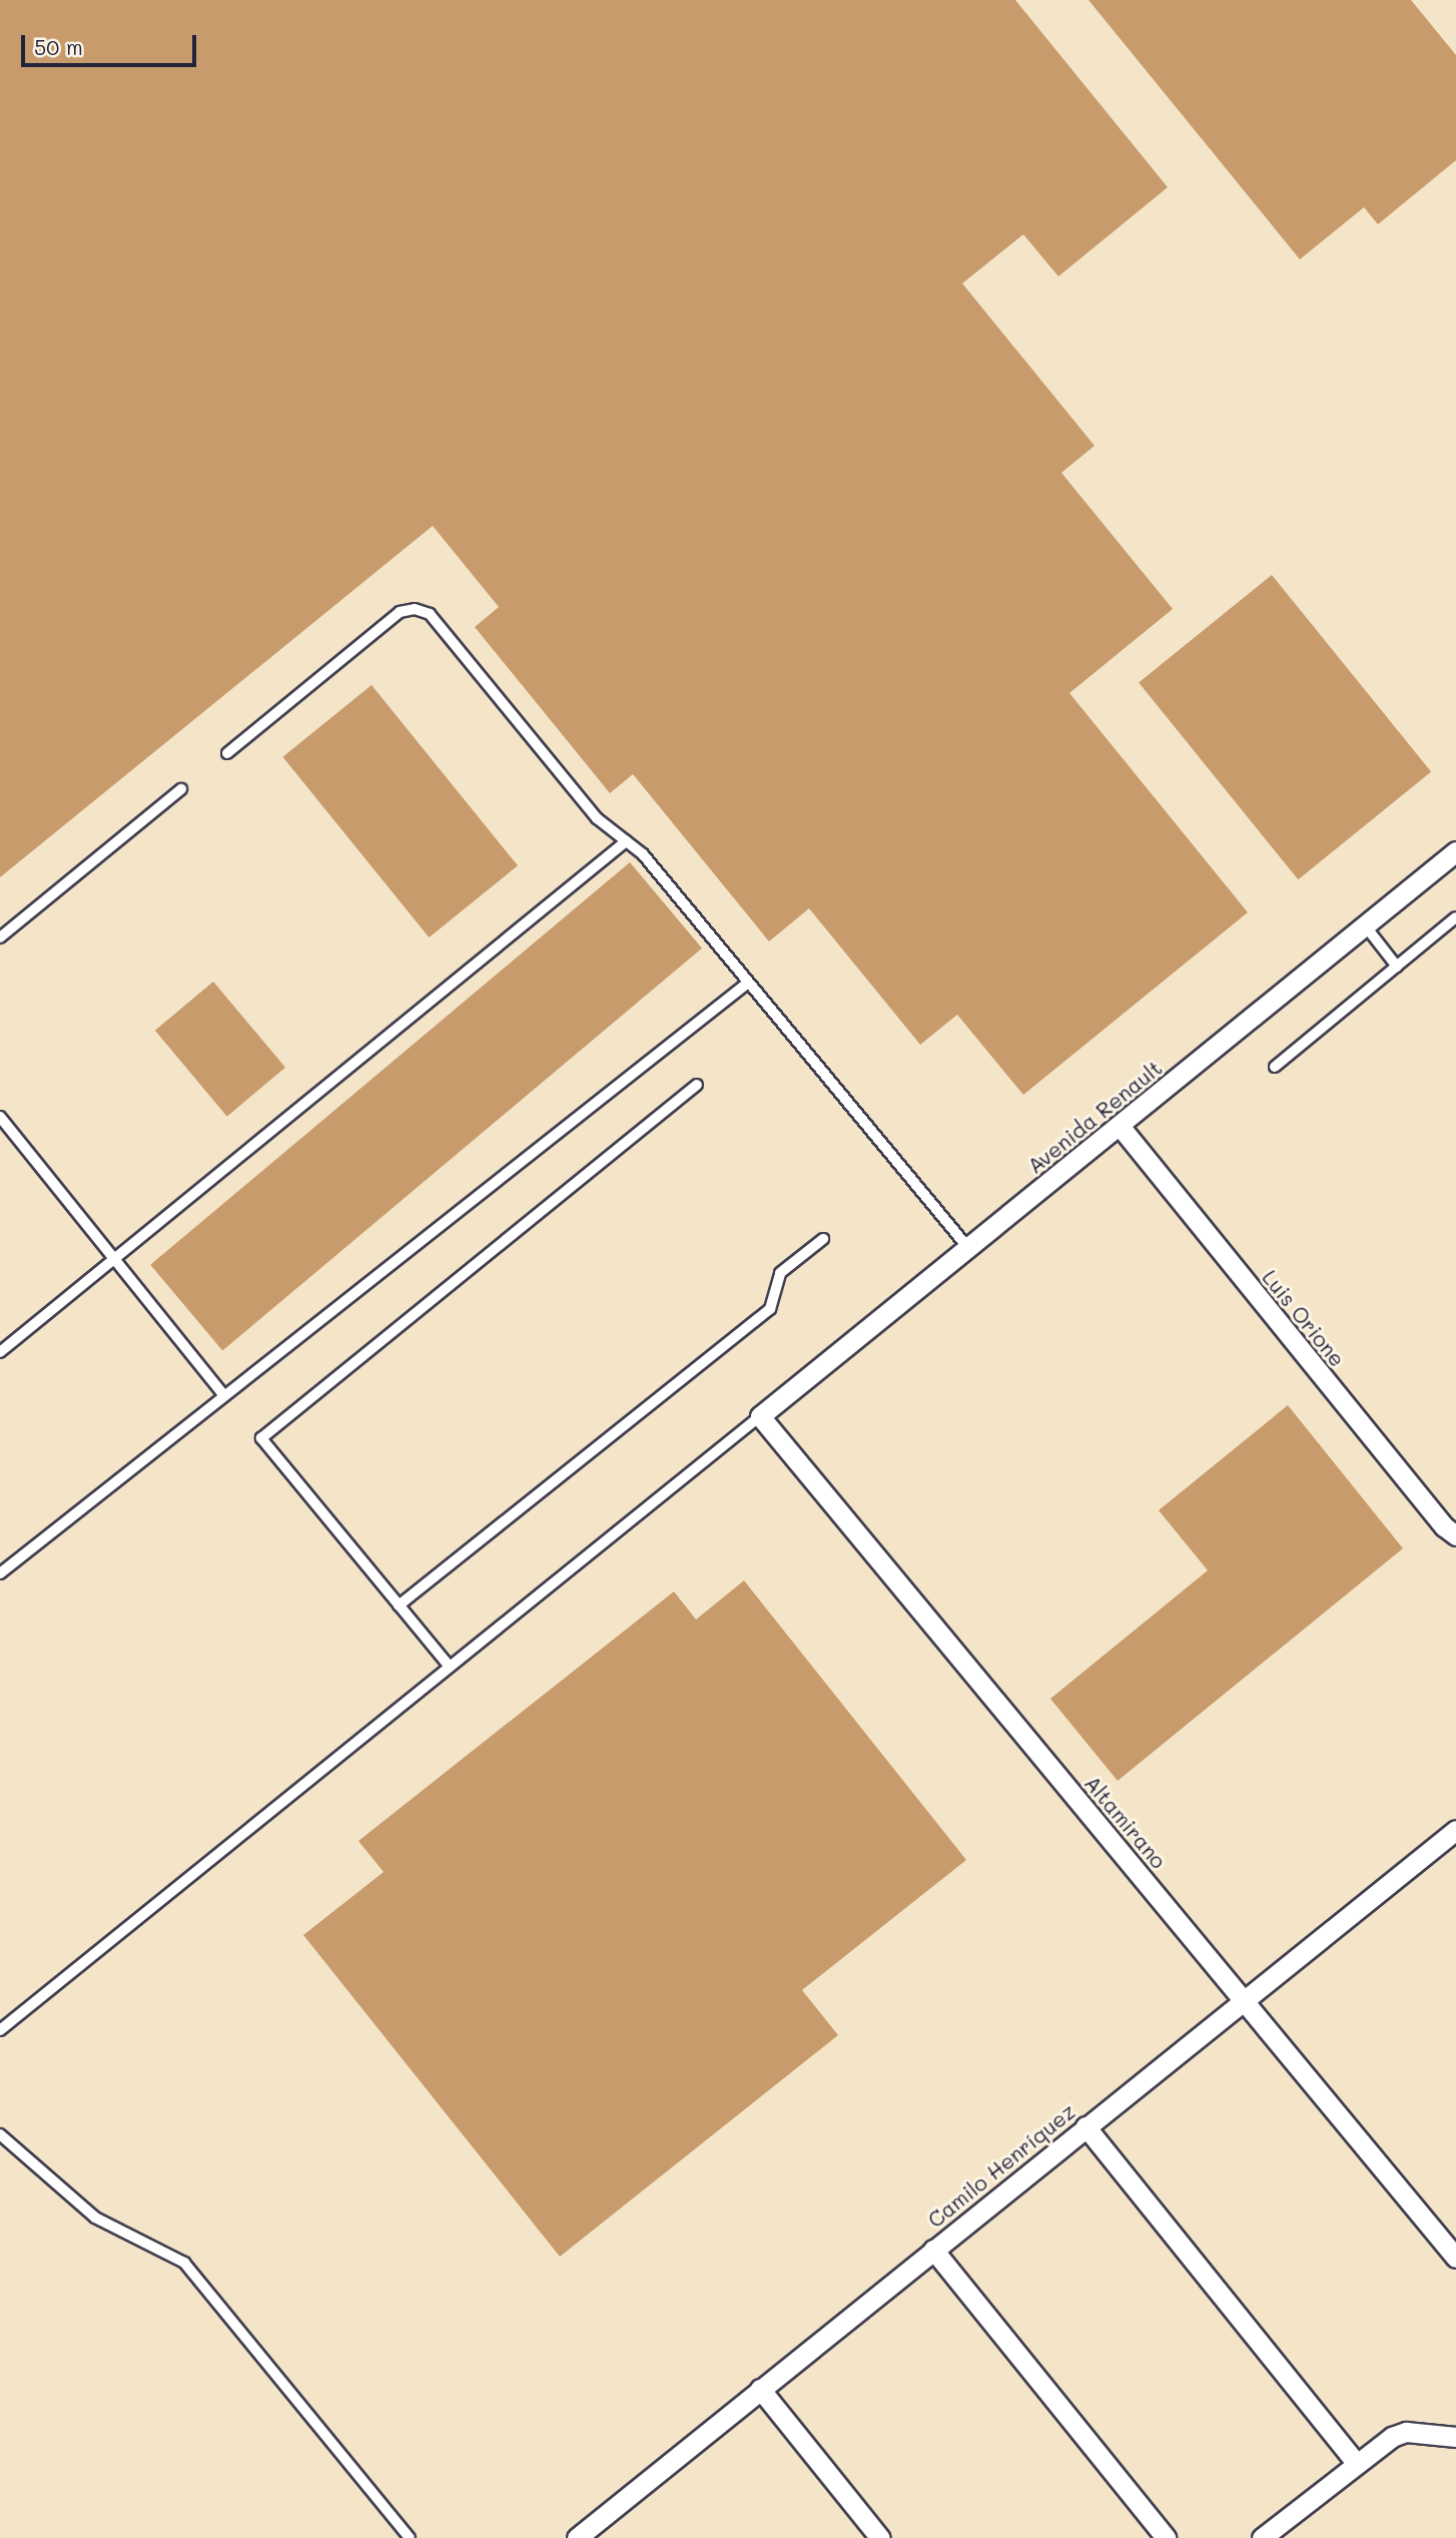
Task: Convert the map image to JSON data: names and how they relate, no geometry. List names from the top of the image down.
{
  "streets": {
    "street": [
      "Avenida Renault",
      "Luis Orione",
      "Altamirano",
      "Camilo Henríquez"
    ]
  },
  "crossings": [
    ["Avenida Renault", "Luis Orione"],
    ["Avenida Renault", "Altamirano"],
    ["Altamirano", "Camilo Henríquez"]
  ],
  "scale_bar": "50 m"
}
